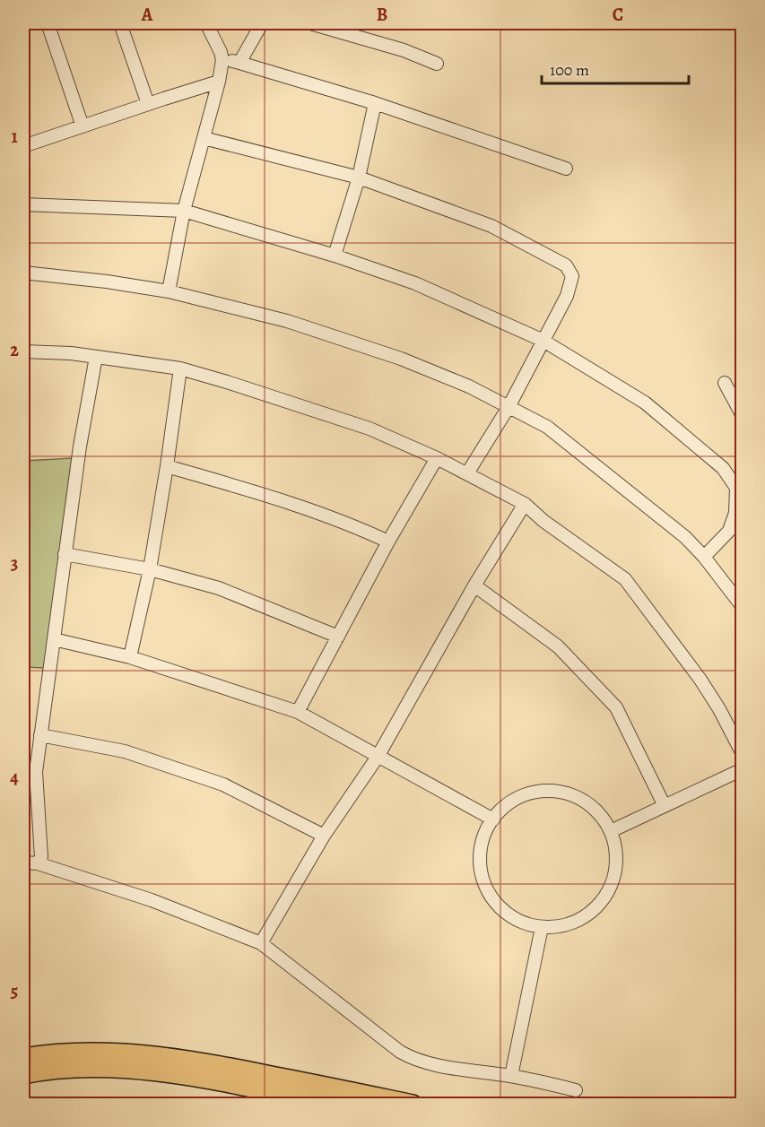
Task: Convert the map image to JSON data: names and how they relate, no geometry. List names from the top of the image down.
{
  "scale_bar": "100 m",
  "grid": {
    "columns": ["A", "B", "C"],
    "rows": [
      "1",
      "2",
      "3",
      "4",
      "5"
    ]
  }
}
